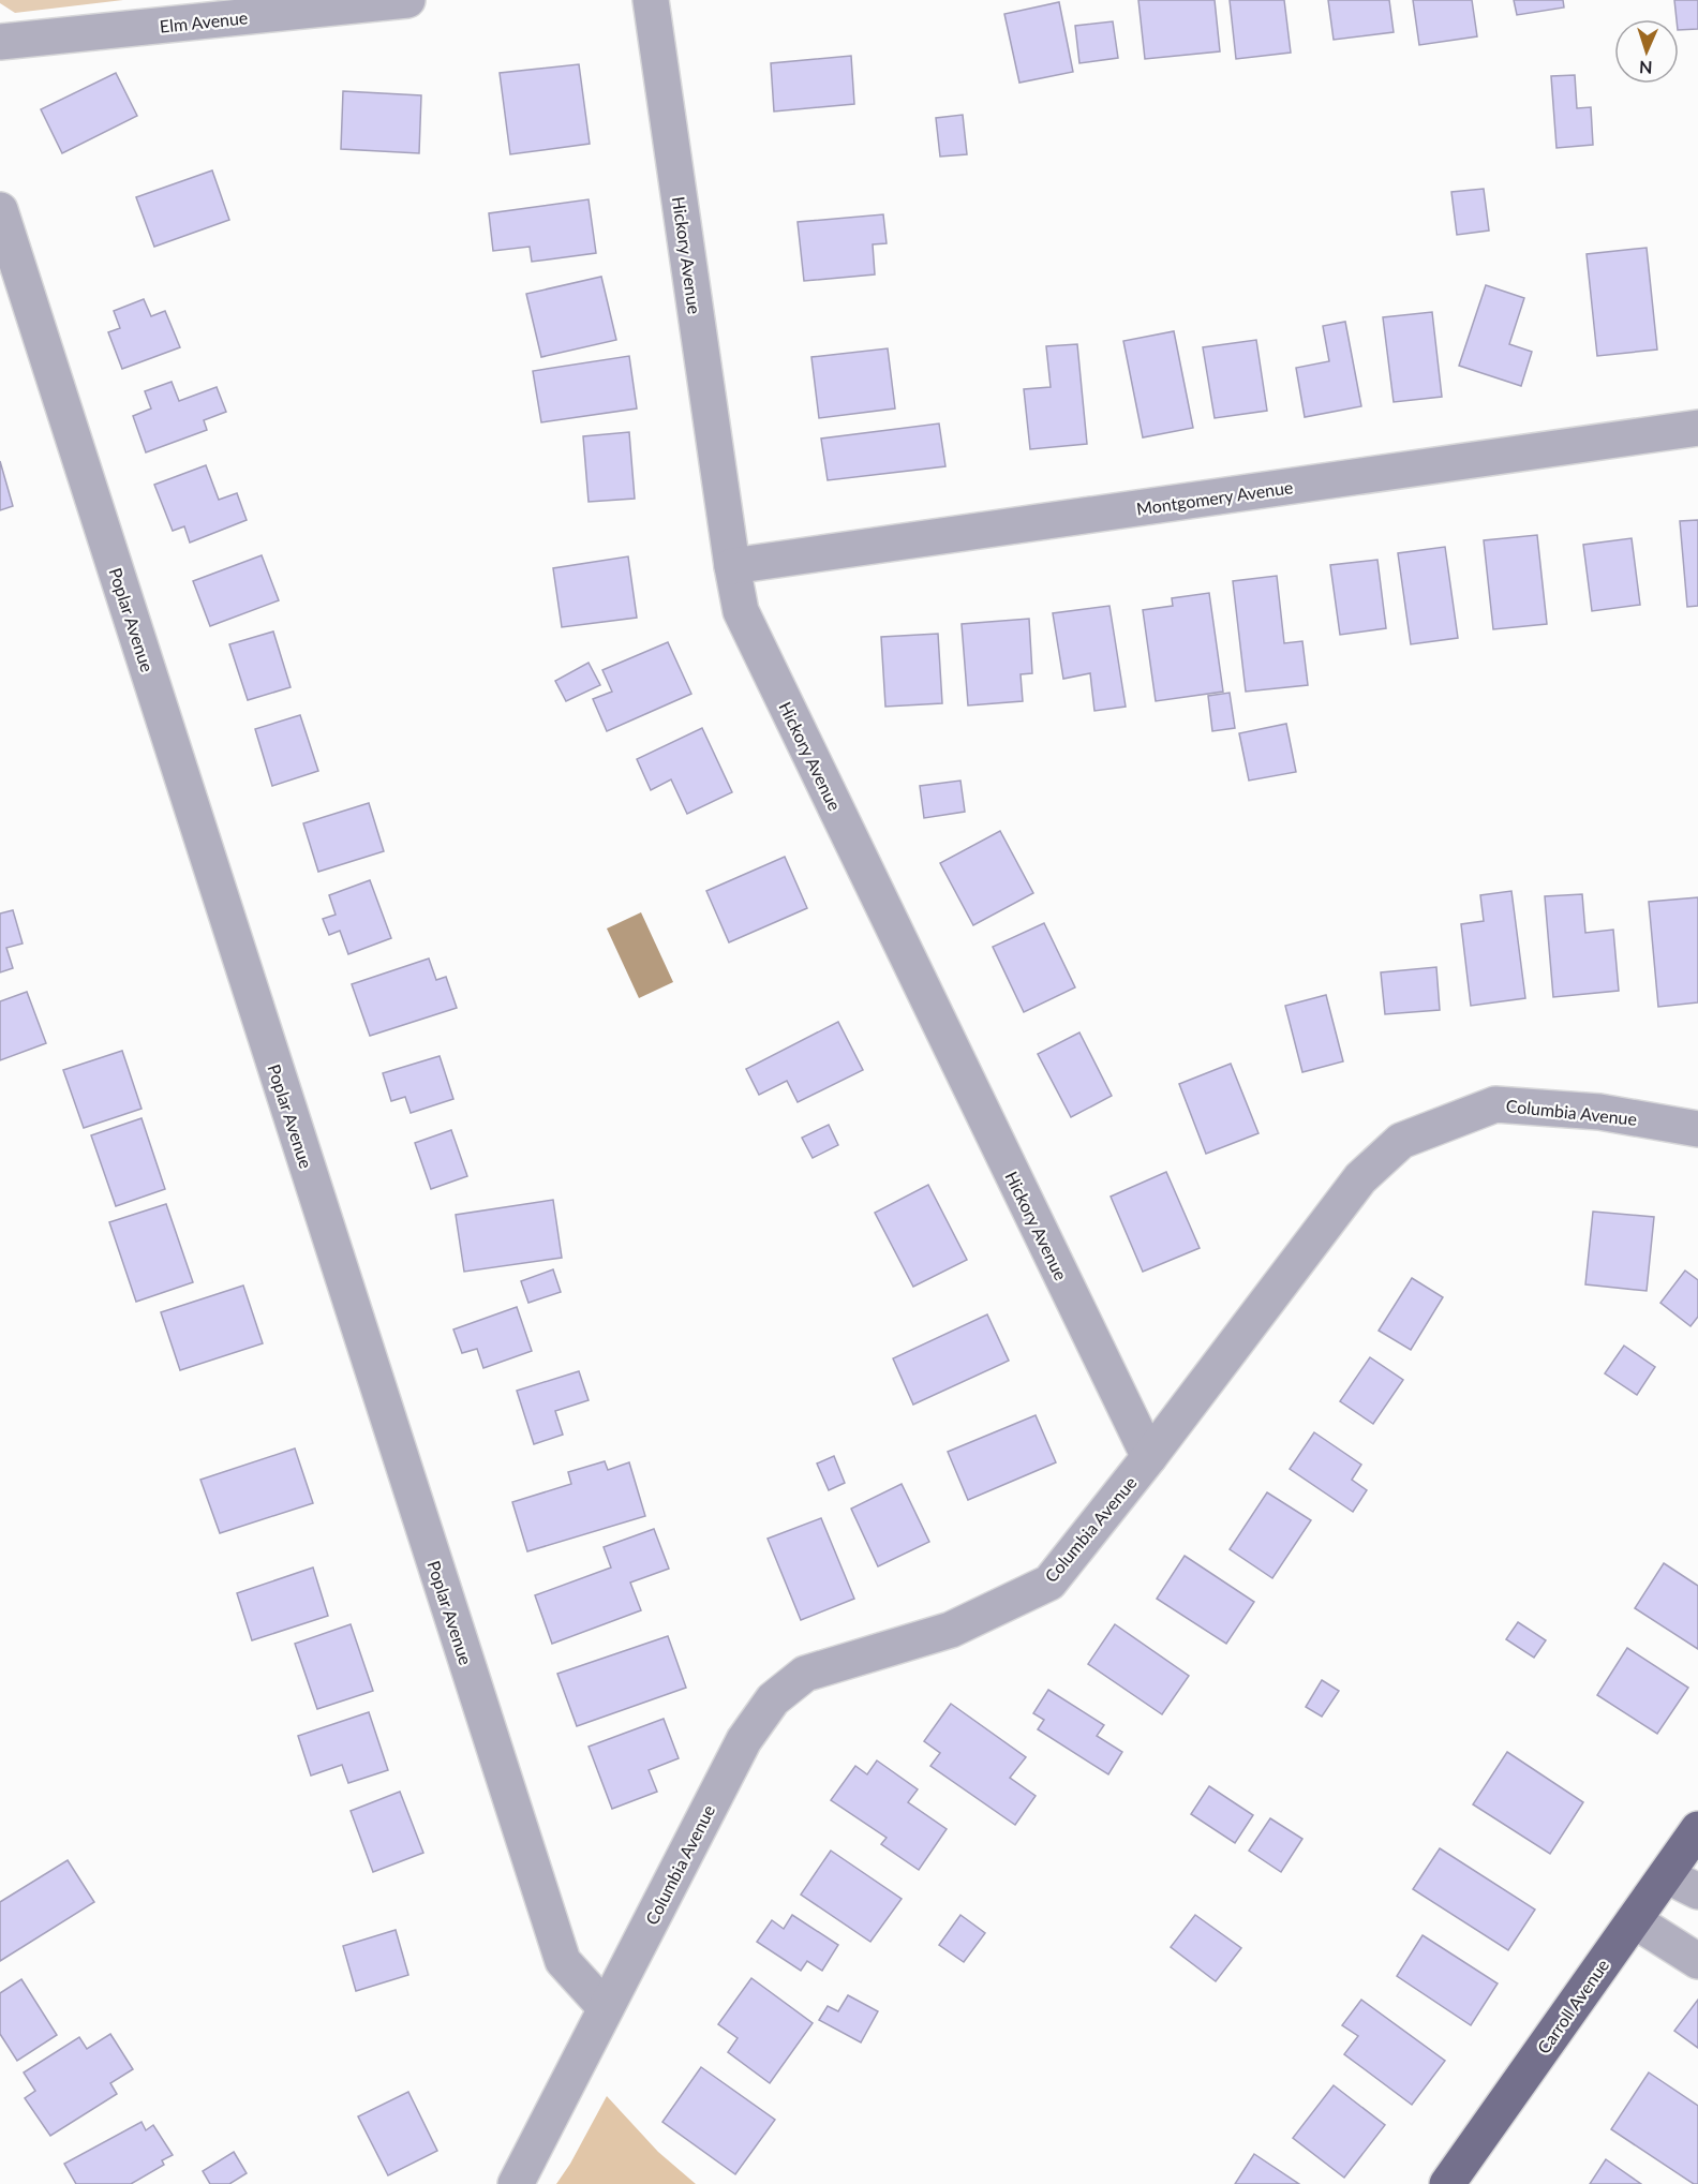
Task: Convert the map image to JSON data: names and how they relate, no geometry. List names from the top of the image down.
{
  "streets": {
    "main road": ["Carroll Avenue"],
    "street": [
      "Elm Avenue",
      "Hickory Avenue",
      "Montgomery Avenue",
      "Poplar Avenue",
      "Columbia Avenue"
    ]
  },
  "crossings": [
    ["Hickory Avenue", "Montgomery Avenue"],
    ["Hickory Avenue", "Columbia Avenue"],
    ["Poplar Avenue", "Columbia Avenue"]
  ],
  "north": "bottom"
}
